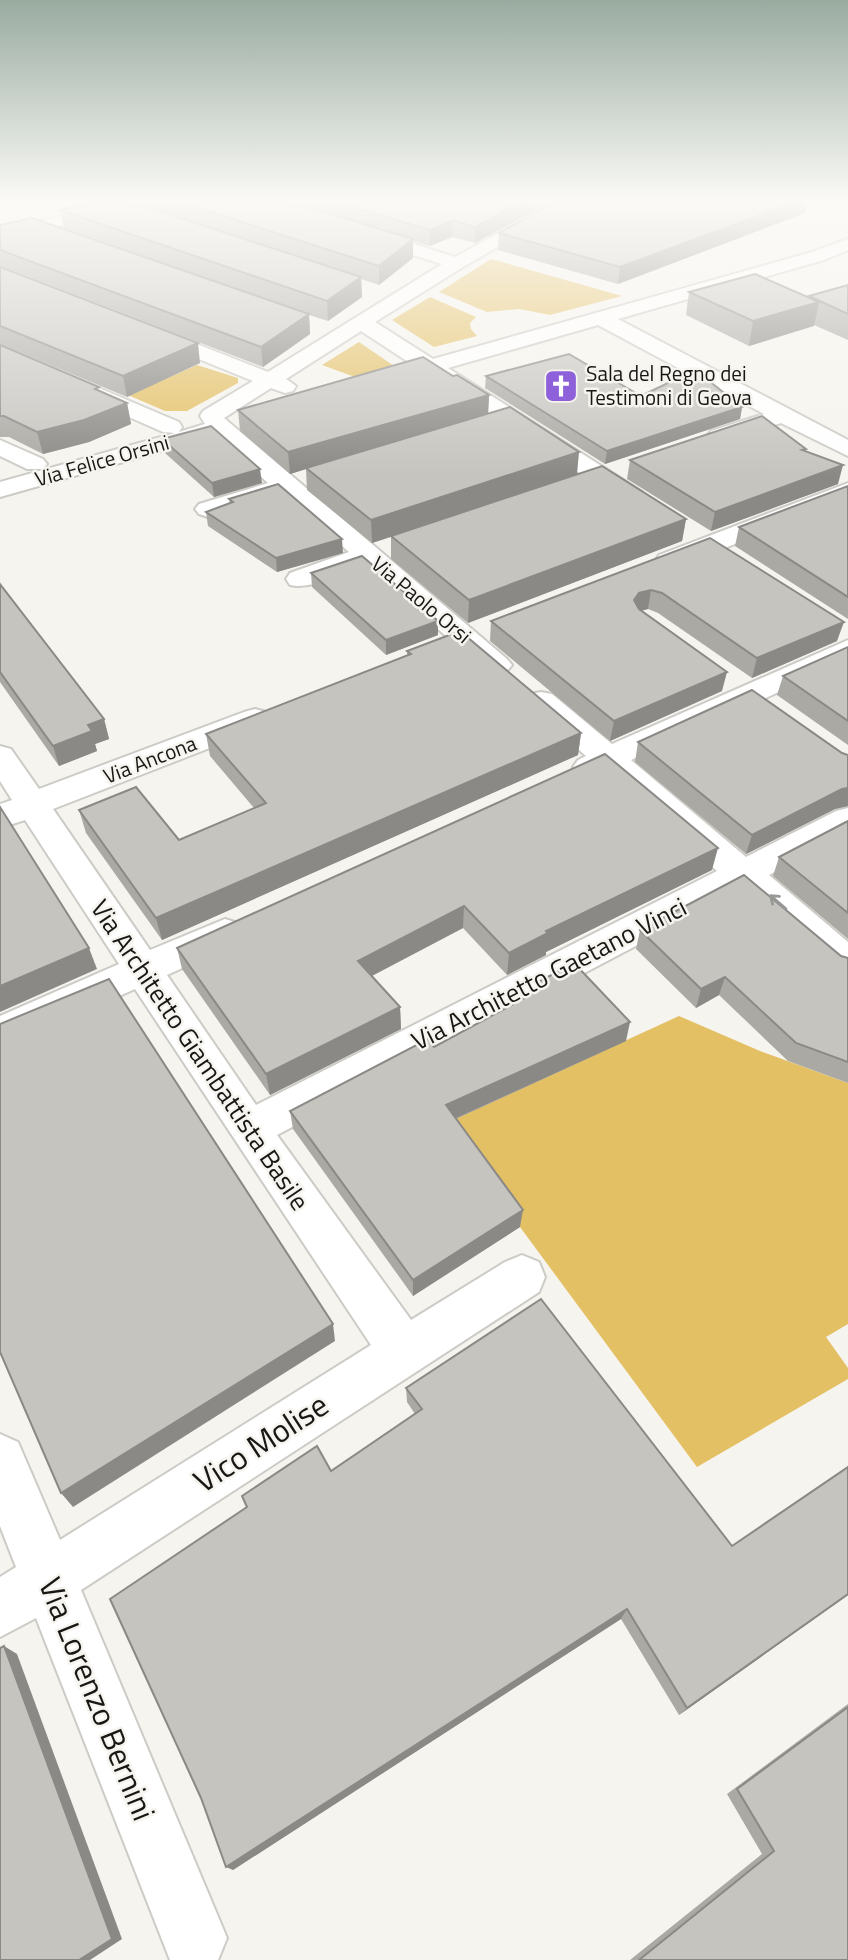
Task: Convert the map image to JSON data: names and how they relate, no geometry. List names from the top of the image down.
{
  "streets": {
    "street": [
      "Via Felice Orsini",
      "Via Paolo Orsi",
      "Via Ancona",
      "Via Architetto Gaetano Vinci",
      "Via Architetto Giambattista Basile",
      "Vico Molise",
      "Via Lorenzo Bernini"
    ]
  },
  "crossings": [
    ["Via Felice Orsini", "Via Paolo Orsi"],
    ["Via Paolo Orsi", "Via Architetto Gaetano Vinci"],
    ["Via Ancona", "Via Architetto Giambattista Basile"],
    ["Via Architetto Gaetano Vinci", "Via Architetto Giambattista Basile"],
    ["Via Architetto Giambattista Basile", "Vico Molise"],
    ["Vico Molise", "Via Lorenzo Bernini"]
  ],
  "places": {
    "church": ["Sala del Regno dei Testimoni di Geova"]
  }
}
